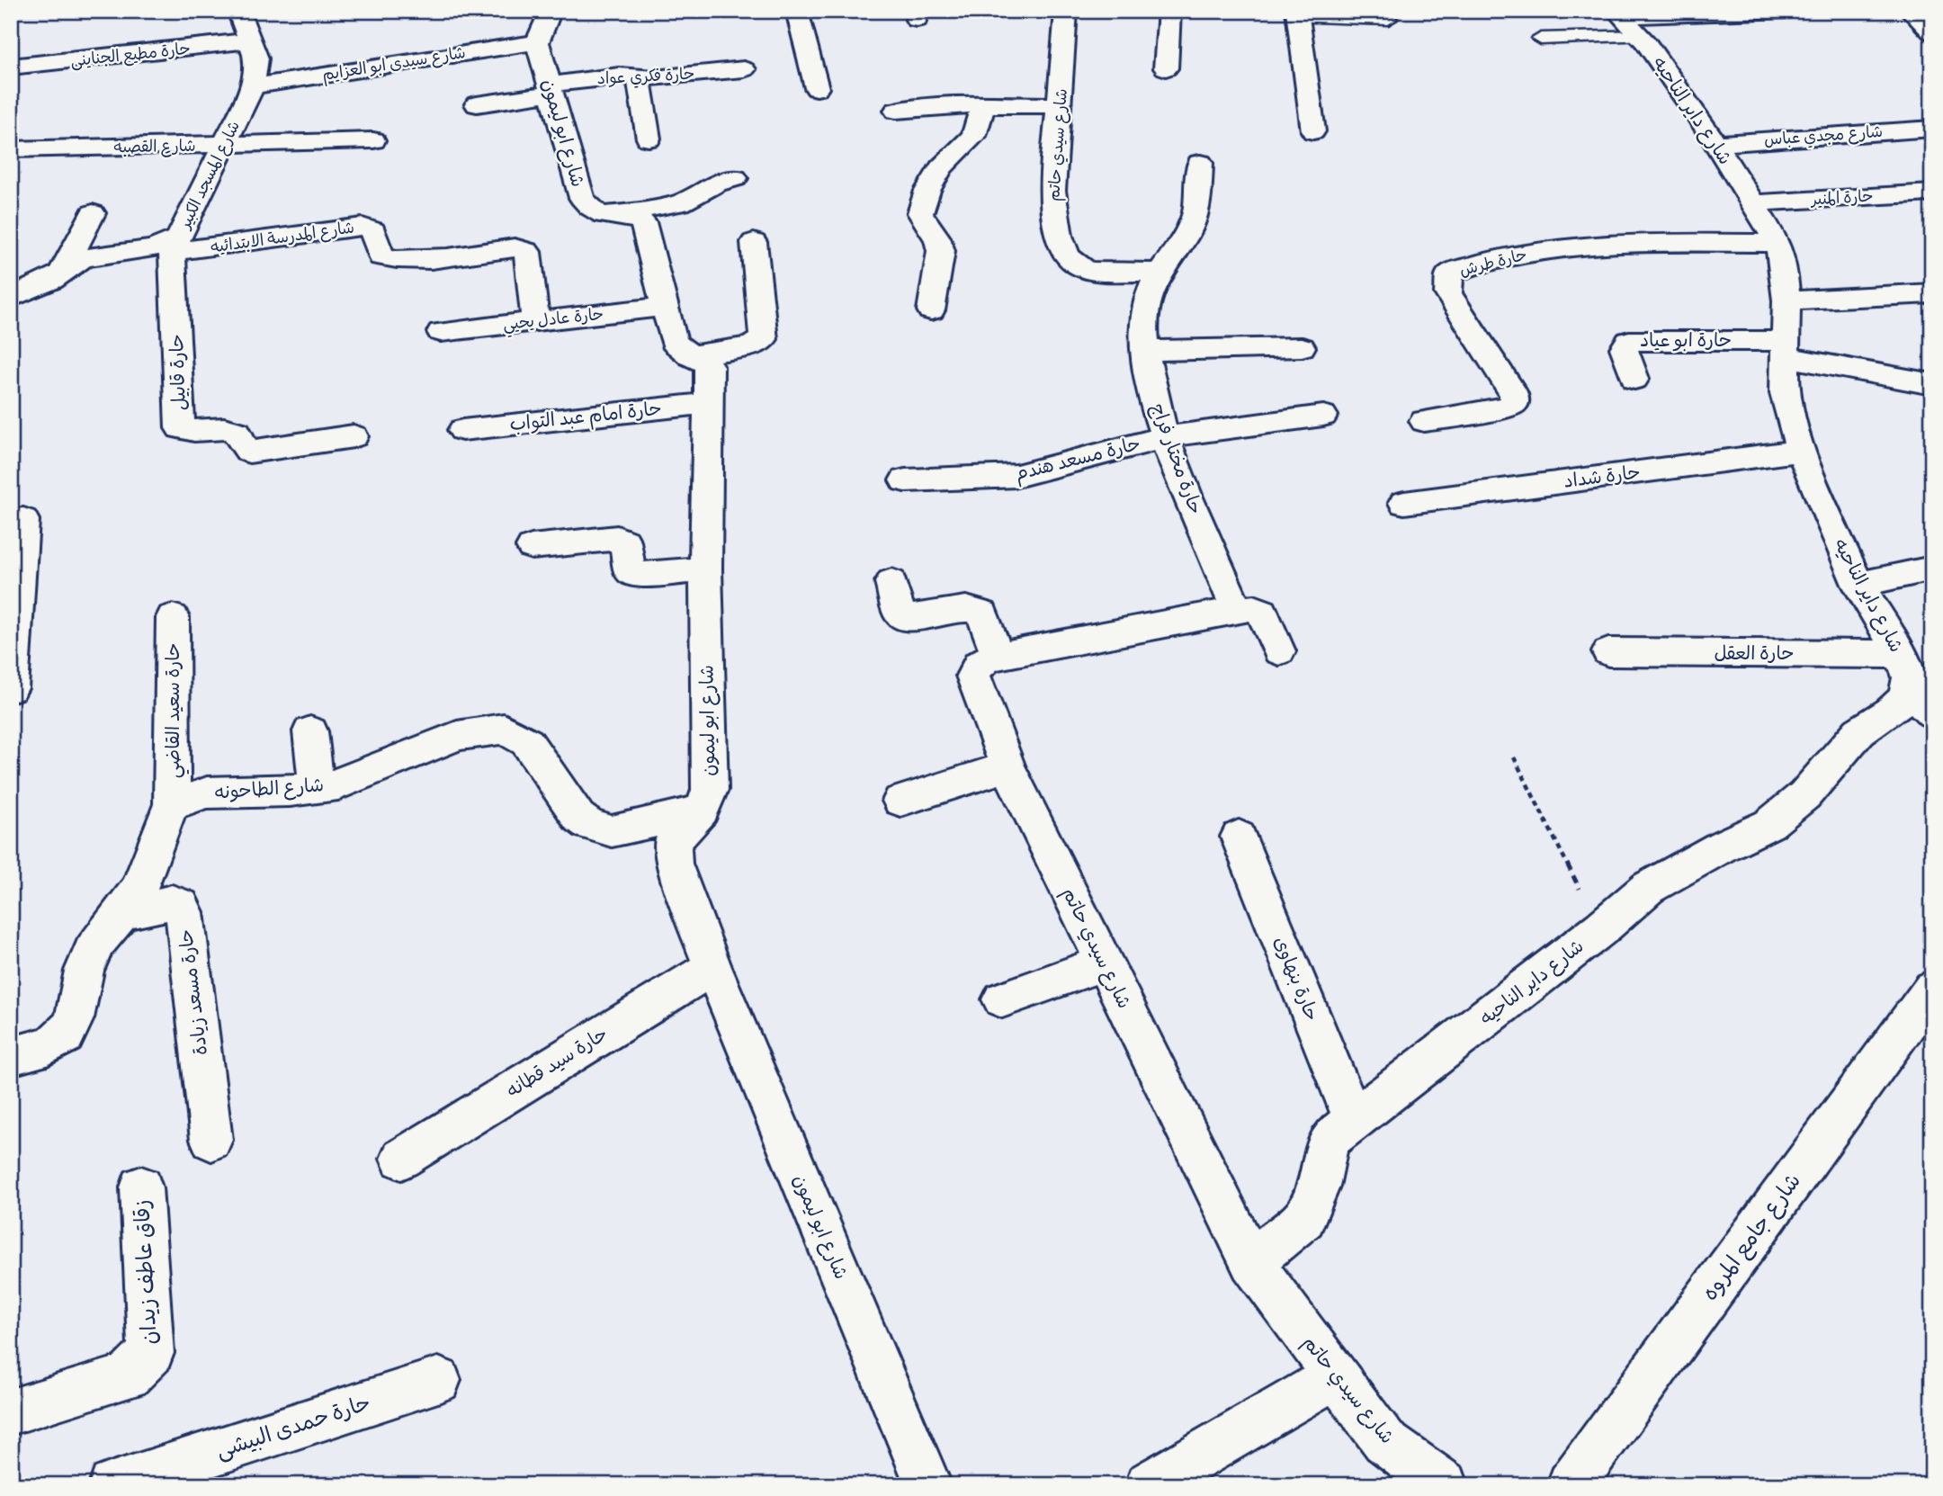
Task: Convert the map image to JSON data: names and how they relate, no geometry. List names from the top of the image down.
{
  "streets": {
    "street": [
      "حارة مطيع الجناينى",
      "شارع سيدى ابو العزايم",
      "حارة فكري عواد",
      "شارع داير الناحيه",
      "شارع ابو ليمون",
      "شارع مجدي عباس",
      "شارع سيدي حاتم",
      "شارع القصبه",
      "شارع المسجد الكبير",
      "حارة المنير",
      "شارع المدرسة الابتدائيه",
      "حارة طرش",
      "حارة عادل يحيي",
      "حارة ابو عياد",
      "حارة قابيل",
      "حارة امام عبد التواب",
      "حارة مسعد هندم",
      "حارة مختار فراج",
      "حارة شداد",
      "حارة العقل",
      "حارة سعيد القاضي",
      "شارع الطاحونه",
      "حارة بنهاوى",
      "حارة مسعد زيادة",
      "حارة سيد قطانه",
      "شارع جامع المروه",
      "زقاق عاطف زيدان",
      "حارة حمدى البيشى"
    ]
  },
  "crossings": [
    ["حارة مطيع الجناينى", "شارع المسجد الكبير"],
    ["شارع سيدى ابو العزايم", "شارع ابو ليمون"],
    ["شارع سيدى ابو العزايم", "شارع المسجد الكبير"],
    ["حارة فكري عواد", "شارع ابو ليمون"],
    ["شارع داير الناحيه", "شارع مجدي عباس"],
    ["شارع داير الناحيه", "شارع سيدي حاتم"],
    ["شارع داير الناحيه", "حارة المنير"],
    ["شارع داير الناحيه", "حارة طرش"],
    ["شارع داير الناحيه", "حارة ابو عياد"],
    ["شارع داير الناحيه", "حارة شداد"],
    ["شارع داير الناحيه", "حارة العقل"],
    ["شارع داير الناحيه", "حارة بنهاوى"],
    ["شارع ابو ليمون", "حارة عادل يحيي"],
    ["شارع ابو ليمون", "حارة امام عبد التواب"],
    ["شارع ابو ليمون", "شارع الطاحونه"],
    ["شارع ابو ليمون", "حارة سيد قطانه"],
    ["شارع سيدي حاتم", "حارة مختار فراج"],
    ["شارع القصبه", "شارع المسجد الكبير"],
    ["شارع المسجد الكبير", "شارع المدرسة الابتدائيه"],
    ["شارع المسجد الكبير", "حارة قابيل"],
    ["شارع المدرسة الابتدائيه", "حارة عادل يحيي"],
    ["شارع المدرسة الابتدائيه", "حارة قابيل"],
    ["حارة مسعد هندم", "حارة مختار فراج"],
    ["حارة سعيد القاضي", "شارع الطاحونه"]
  ]
}
